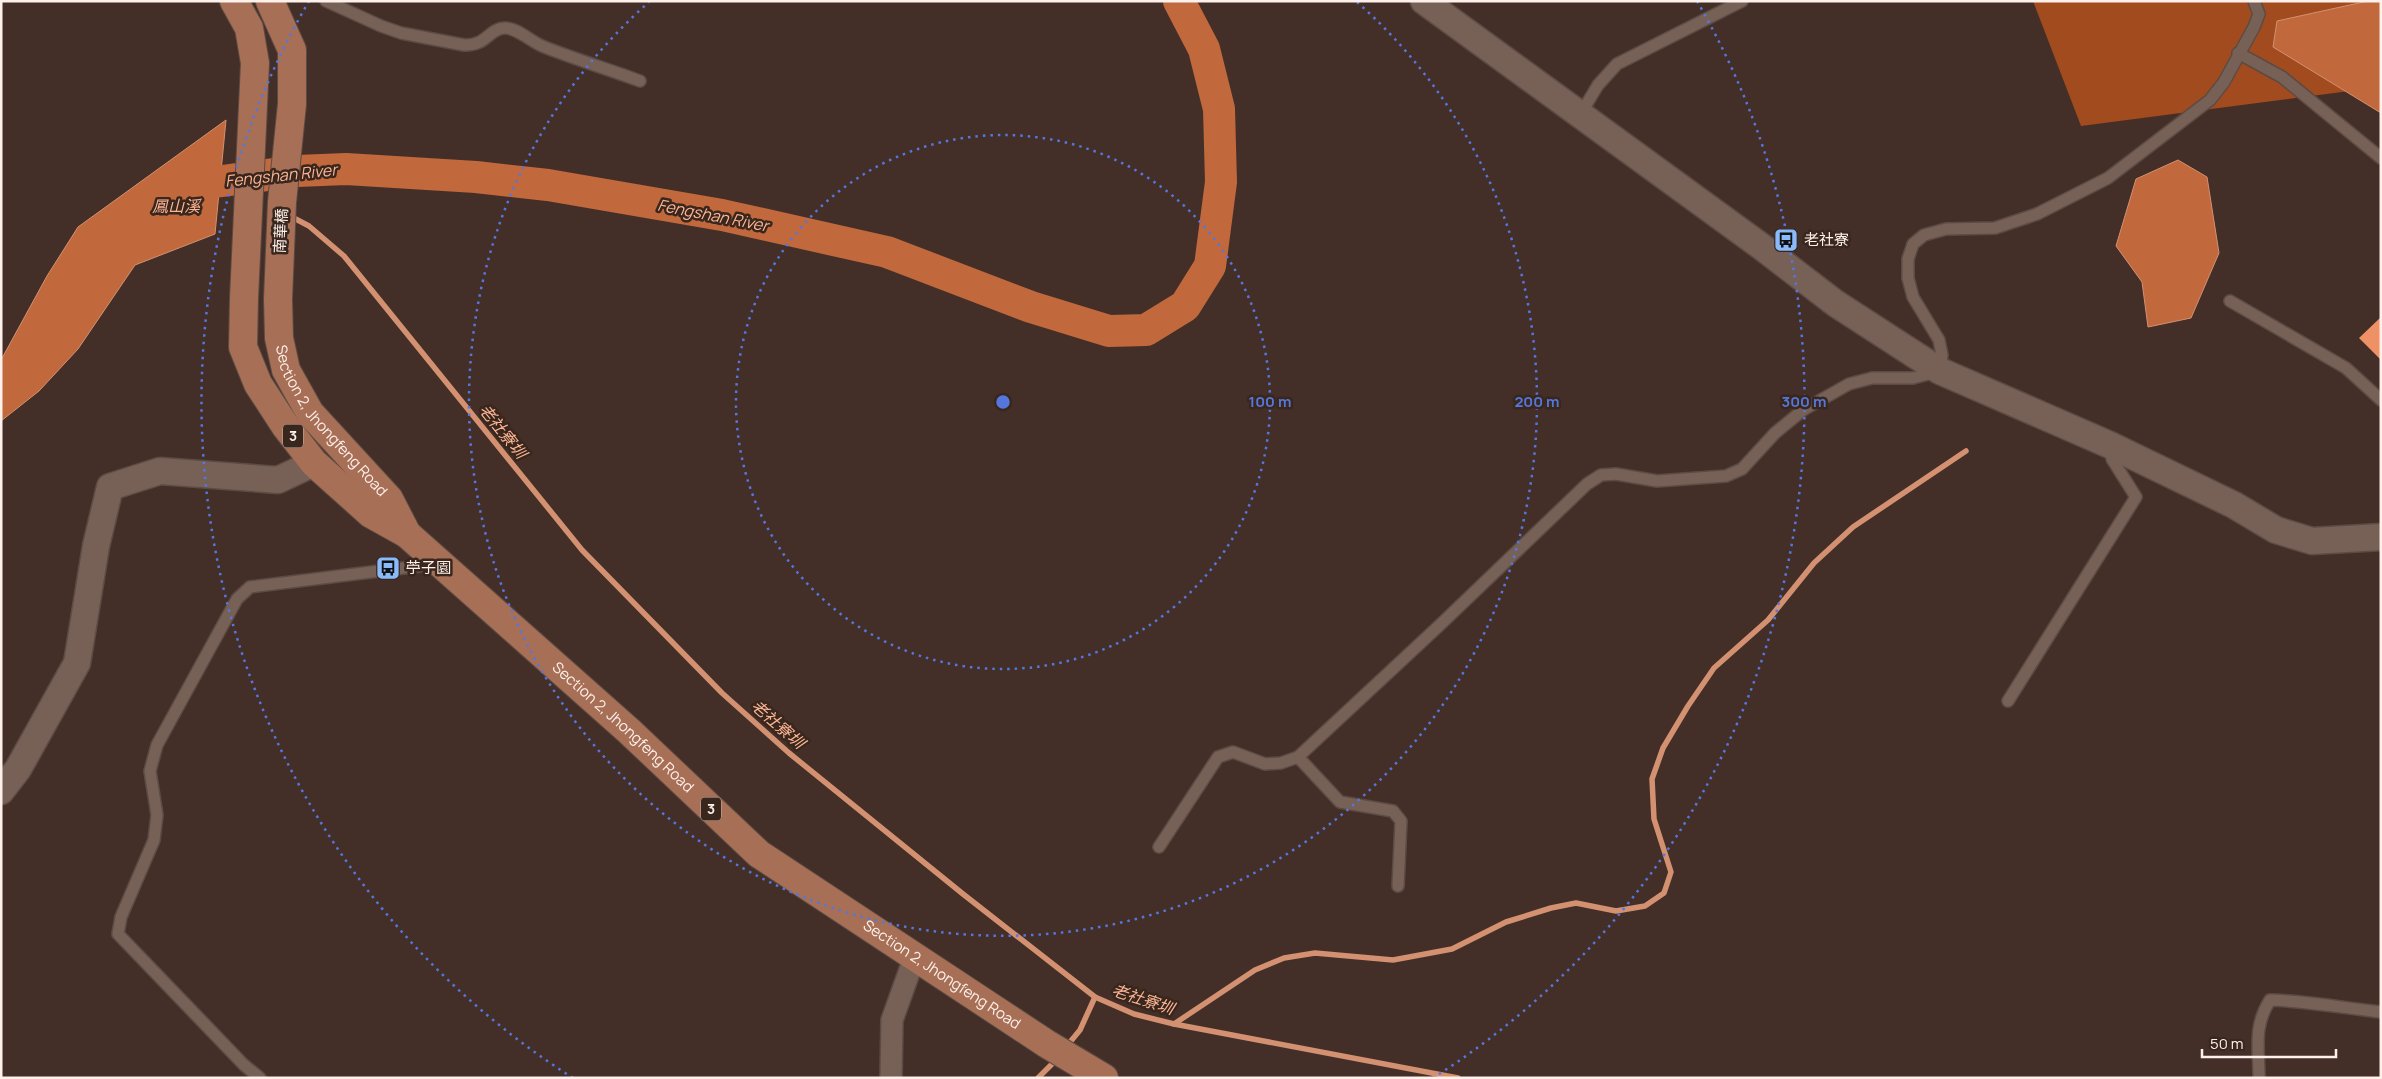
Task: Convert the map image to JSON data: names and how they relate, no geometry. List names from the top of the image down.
{
  "streets": {
    "main road": ["南華橋", "Section 2, Jhongfeng Road", "3"]
  },
  "crossings": [
    ["南華橋", "Section 2, Jhongfeng Road"]
  ],
  "water": ["Fengshan River", "鳳山溪", "老社寮圳"],
  "places": {
    "bus stop": ["老社寮", "苧子園"]
  },
  "scale_bar": "50 m",
  "rings": ["100 m", "200 m", "300 m"]
}
